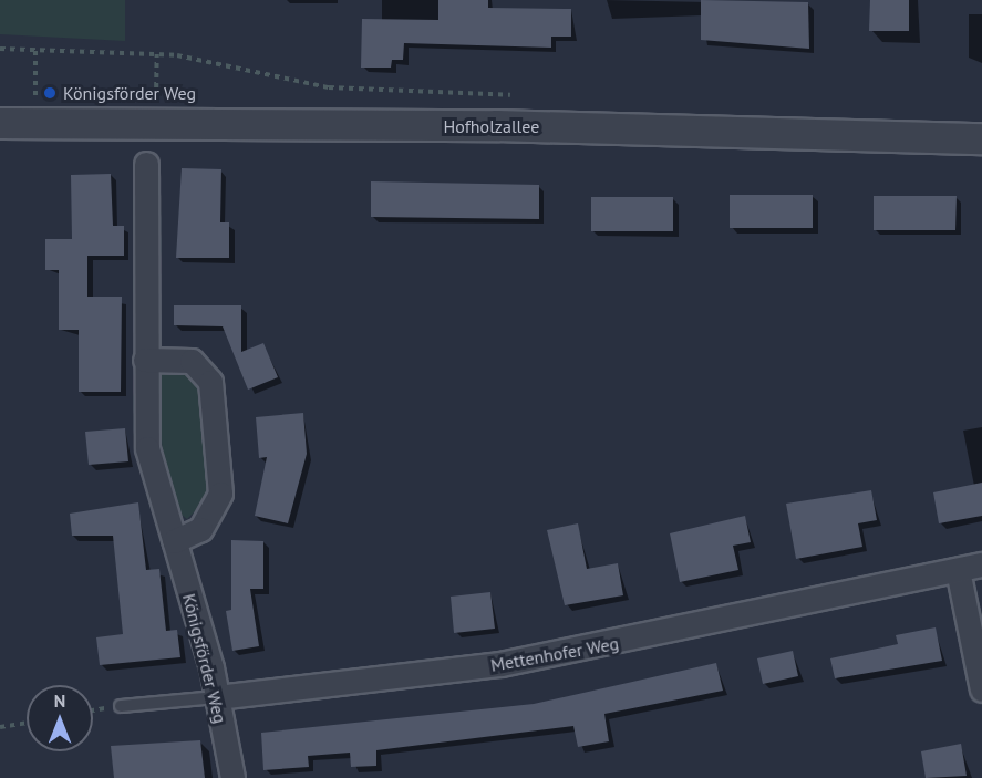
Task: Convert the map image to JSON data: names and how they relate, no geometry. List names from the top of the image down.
{
  "streets": {
    "street": ["Hofholzallee", "Mettenhofer Weg", "Königsförder Weg"]
  },
  "crossings": [
    ["Mettenhofer Weg", "Königsförder Weg"]
  ],
  "places": ["Königsförder Weg"],
  "north": "top"
}
